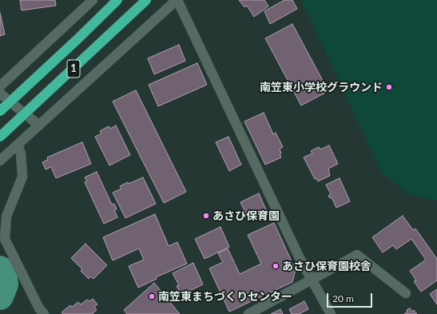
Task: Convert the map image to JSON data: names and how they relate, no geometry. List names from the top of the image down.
{
  "streets": {
    "highway": ["1"]
  },
  "places": [
    "南笠東小学校グラウンド",
    "あさひ保育園",
    "あさひ保育園校舎",
    "南笠東まちづくりセンター"
  ],
  "scale_bar": "20 m"
}
